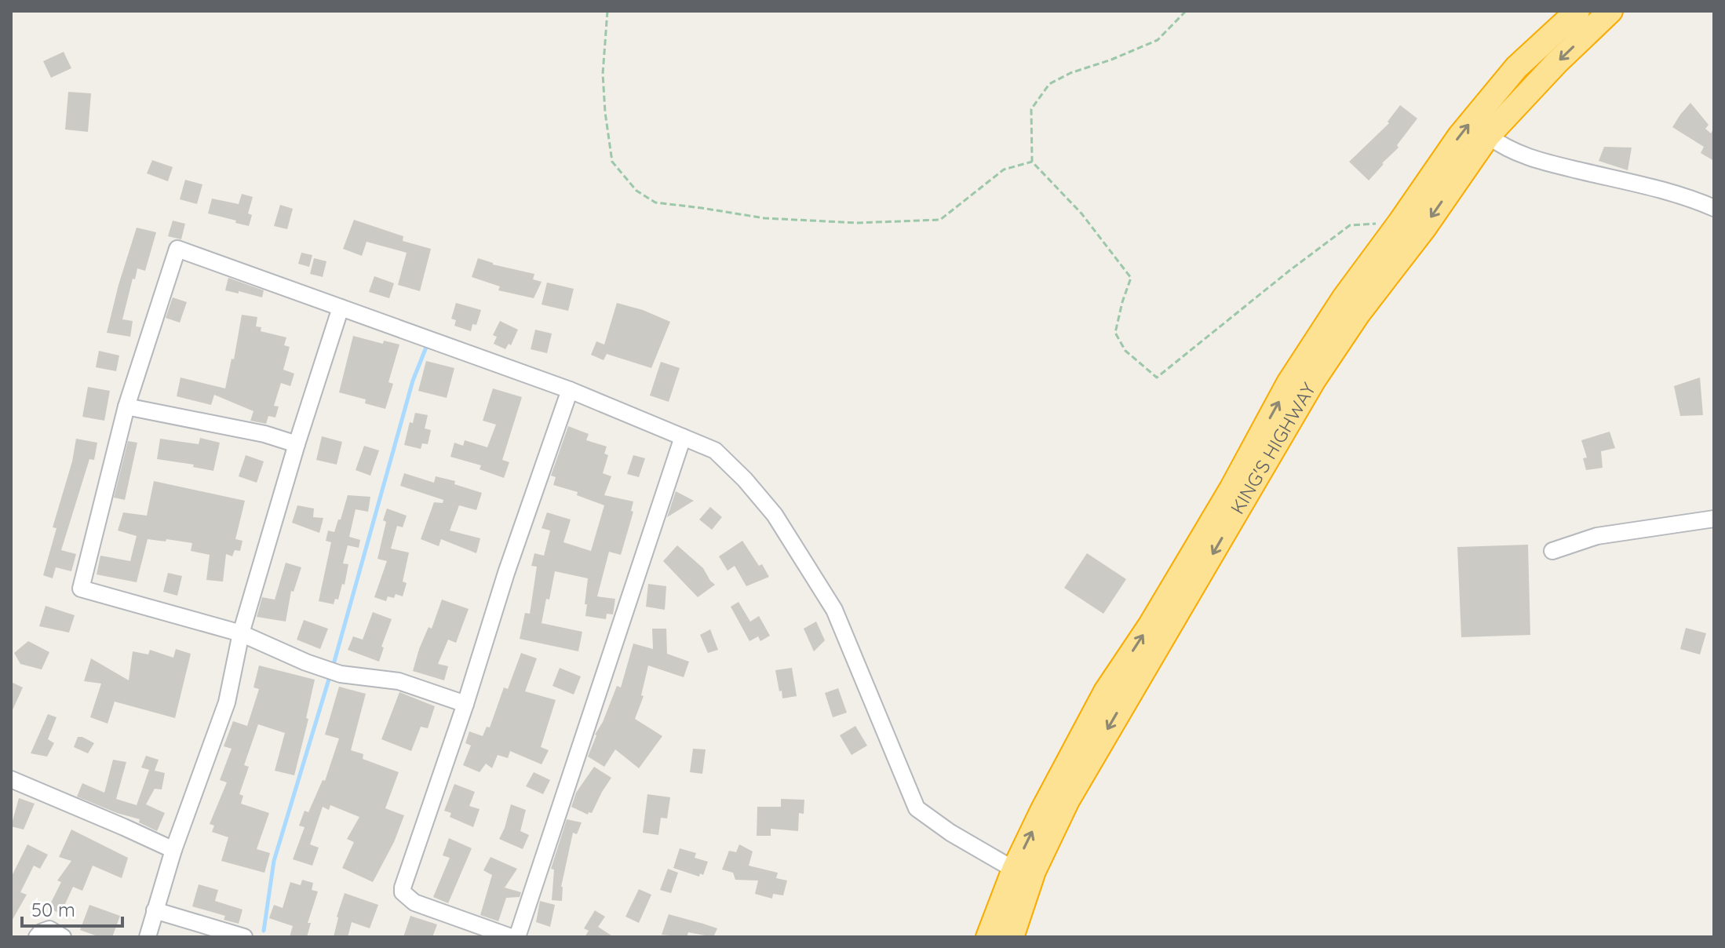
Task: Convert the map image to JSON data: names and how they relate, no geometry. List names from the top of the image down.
{
  "streets": {
    "highway": ["KING'S HIGHWAY"]
  },
  "scale_bar": "50 m"
}
